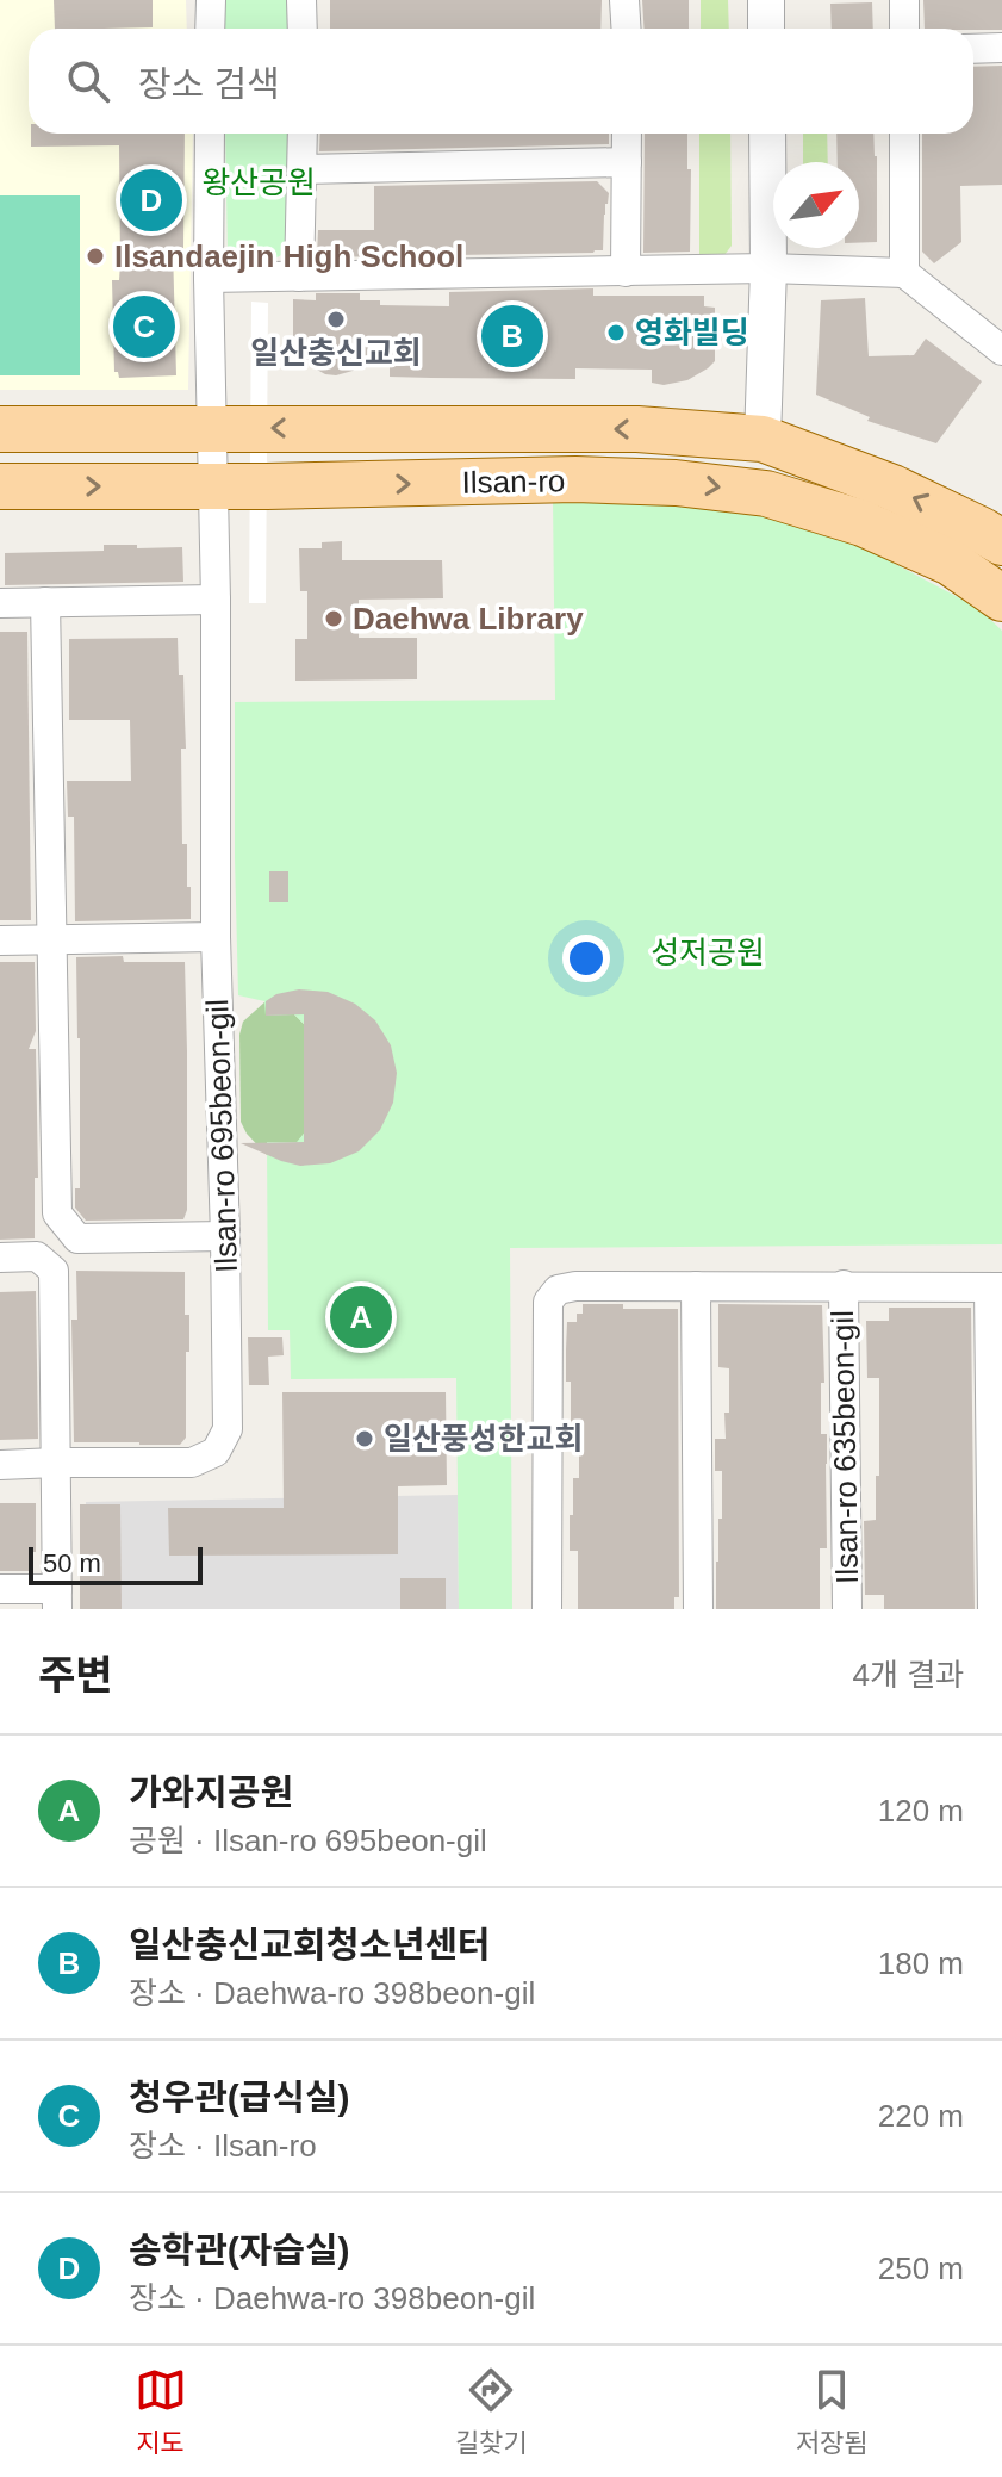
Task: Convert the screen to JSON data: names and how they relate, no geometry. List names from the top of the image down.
{
  "streets": {
    "main road": ["Ilsan-ro"],
    "street": ["Ilsan-ro 695beon-gil", "Ilsan-ro 635beon-gil"]
  },
  "crossings": [
    ["Ilsan-ro", "Ilsan-ro 695beon-gil"]
  ],
  "parks": ["왕산공원", "성저공원"],
  "places": [
    "Ilsandaejin High School",
    "일산충신교회",
    "영화빌딩",
    "Daehwa Library",
    "일산풍성한교회"
  ],
  "scale_bar": "50 m",
  "north": "top right",
  "page": {
    "search": "장소 검색",
    "pins": [
      "D",
      "C",
      "B",
      "A"
    ],
    "scale": "50 m",
    "heading": ["주변", "4개 결과"],
    "list": [
      {
        "mark": "A",
        "name": "가와지공원",
        "note": "공원 · Ilsan-ro 695beon-gil",
        "value": "120 m"
      },
      {
        "mark": "B",
        "name": "일산충신교회청소년센터",
        "note": "장소 · Daehwa-ro 398beon-gil",
        "value": "180 m"
      },
      {
        "mark": "C",
        "name": "청우관(급식실)",
        "note": "장소 · Ilsan-ro",
        "value": "220 m"
      },
      {
        "mark": "D",
        "name": "송학관(자습실)",
        "note": "장소 · Daehwa-ro 398beon-gil",
        "value": "250 m"
      }
    ],
    "nav": ["지도", "길찾기", "저장됨"]
  }
}
